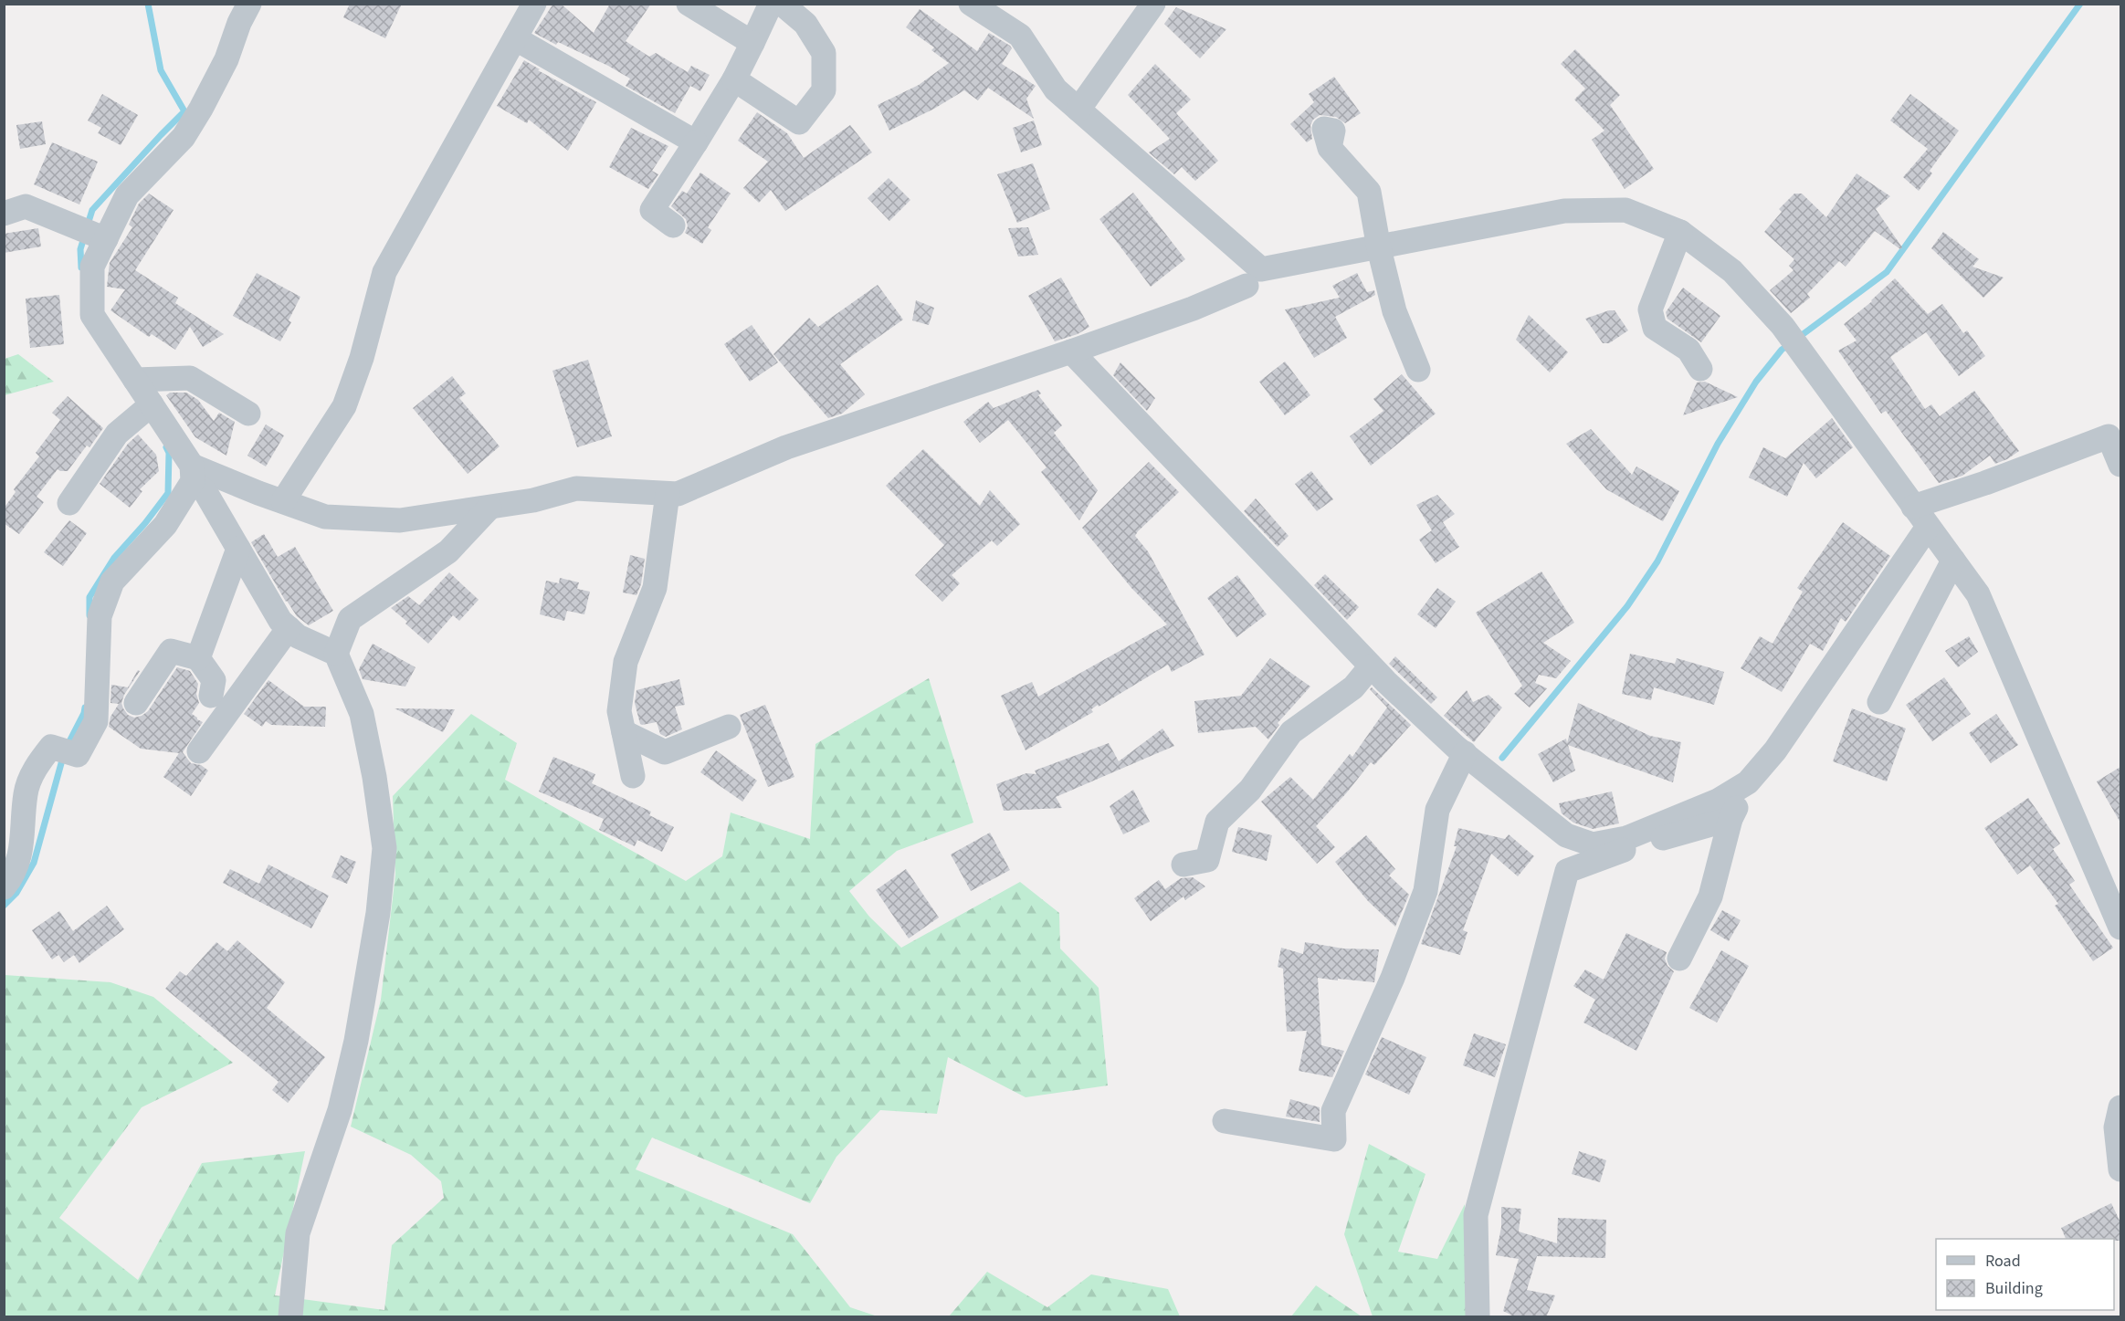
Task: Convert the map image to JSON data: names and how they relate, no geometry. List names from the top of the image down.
{
  "legend": ["Road", "Building"]
}
